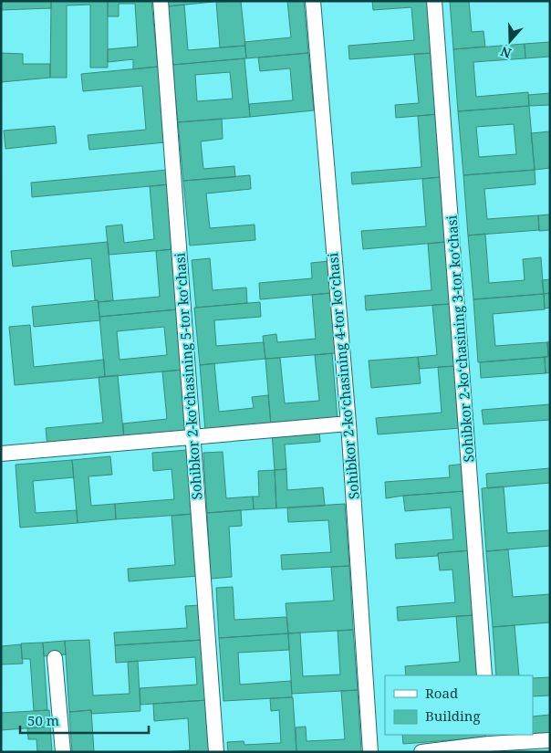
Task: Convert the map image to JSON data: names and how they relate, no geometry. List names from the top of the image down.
{
  "streets": {
    "street": ["Sohibkor 2-ko‘chasining 3-tor ko‘chasi", "Sohibkor 2-ko‘chasining 5-tor ko‘chasi", "Sohibkor 2-ko‘chasining 4-tor ko‘chasi"]
  },
  "legend": ["Road", "Building"],
  "scale_bar": "50 m",
  "north": "bottom"
}
